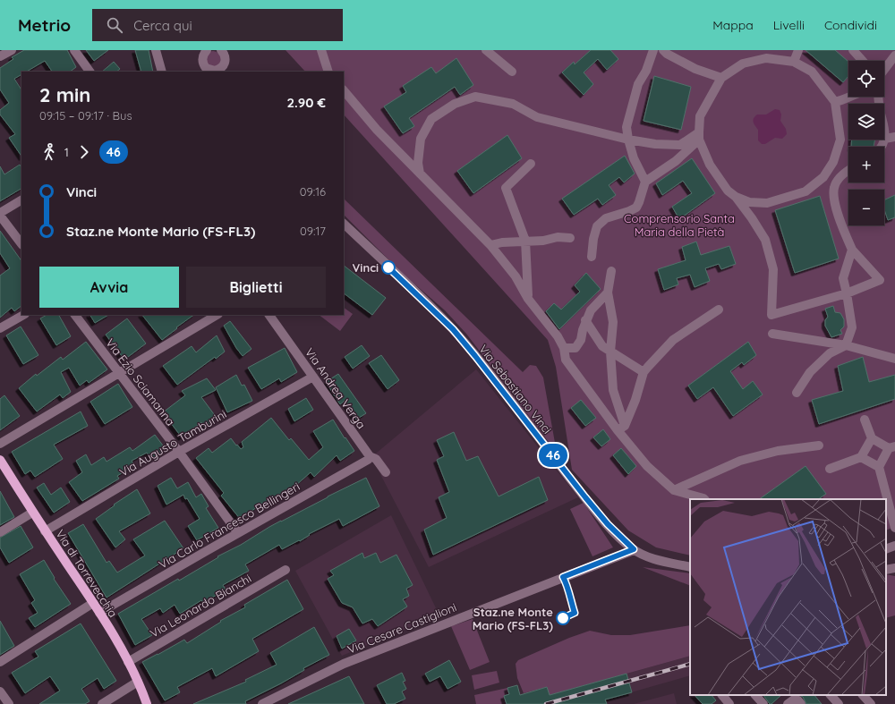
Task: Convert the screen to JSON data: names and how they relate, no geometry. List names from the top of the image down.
{
  "streets": {
    "main road": ["Via di Torrevecchia"],
    "street": [
      "Via Ezio Sciamanna",
      "Via Andrea Verga",
      "Via Sebastiano Vinci",
      "Via Augusto Tamburini",
      "Via Carlo Francesco Bellingeri",
      "Via Leonardo Bianchi",
      "Via Cesare Castiglioni"
    ]
  },
  "crossings": [
    ["Via Ezio Sciamanna", "Via Augusto Tamburini"],
    ["Via Ezio Sciamanna", "Via Carlo Francesco Bellingeri"],
    ["Via Andrea Verga", "Via Augusto Tamburini"],
    ["Via Andrea Verga", "Via Carlo Francesco Bellingeri"],
    ["Via Sebastiano Vinci", "Via Cesare Castiglioni"],
    ["Via Augusto Tamburini", "Via di Torrevecchia"],
    ["Via Carlo Francesco Bellingeri", "Via di Torrevecchia"],
    ["Via di Torrevecchia", "Via Leonardo Bianchi"]
  ],
  "parks": ["Comprensorio Santa Maria della Pietà"],
  "places": ["Vinci", "Staz.ne Monte Mario (FS-FL3)"],
  "lines": ["bus line 46"],
  "page": {
    "header": "Metrio",
    "search": "Cerca qui",
    "nav": ["Mappa", "Livelli", "Condividi"],
    "on_map": "46",
    "map_buttons": ["+", "−"],
    "heading": ["2 min", "09:15 – 09:17 · Bus", "2.90 €"],
    "legs": ["1", "46"],
    "list": [
      {
        "name": "Vinci",
        "value": "09:16"
      },
      {
        "name": "Staz.ne Monte Mario (FS-FL3)",
        "value": "09:17"
      }
    ],
    "buttons": ["Avvia", "Biglietti"]
  }
}
